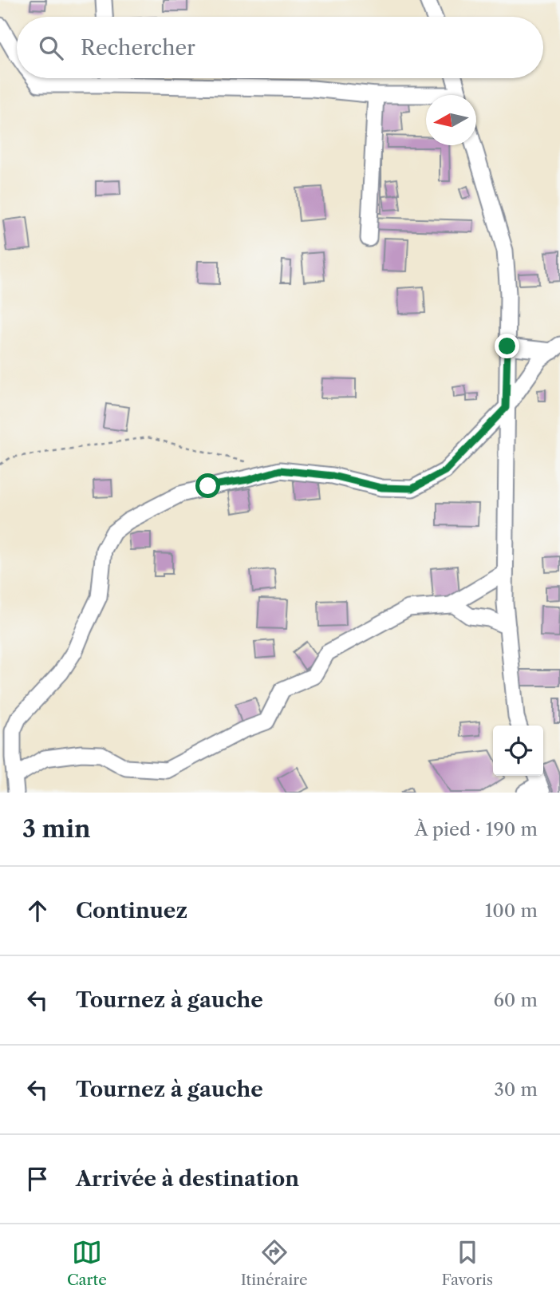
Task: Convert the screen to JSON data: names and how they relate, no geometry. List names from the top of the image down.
{
  "north": "left",
  "page": {
    "search": "Rechercher",
    "heading": ["3 min", "À pied · 190 m"],
    "list": [
      ["Continuez", "100 m"],
      ["Tournez à gauche", "60 m"],
      ["Tournez à gauche", "30 m"],
      "Arrivée à destination"
    ],
    "nav": ["Carte", "Itinéraire", "Favoris"]
  }
}
